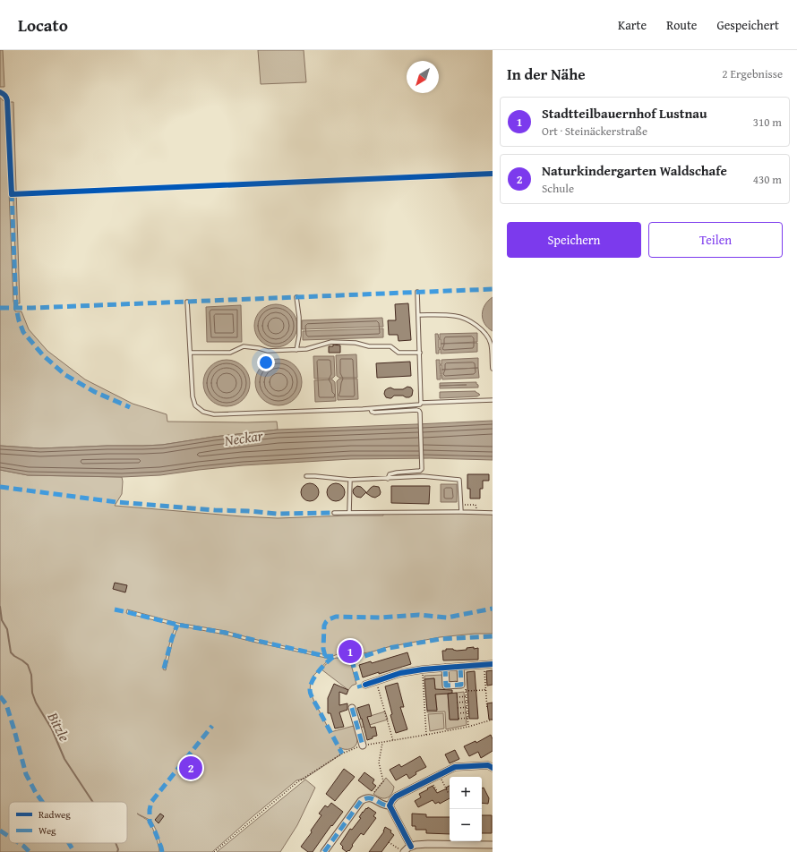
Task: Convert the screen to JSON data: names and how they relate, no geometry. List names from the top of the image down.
{
  "water": ["Neckar", "Bitzle"],
  "legend": ["Radweg", "Weg"],
  "north": "bottom left",
  "page": {
    "header": "Locato",
    "nav": ["Karte", "Route", "Gespeichert"],
    "heading": ["In der Nähe", "2 Ergebnisse"],
    "list": [
      {
        "mark": "1",
        "name": "Stadtteilbauernhof Lustnau",
        "note": "Ort · Steinäckerstraße",
        "value": "310 m"
      },
      {
        "mark": "2",
        "name": "Naturkindergarten Waldschafe",
        "note": "Schule",
        "value": "430 m"
      }
    ],
    "buttons": ["Speichern", "Teilen"],
    "pins": ["1", "2"],
    "map_buttons": ["+", "−"]
  }
}
